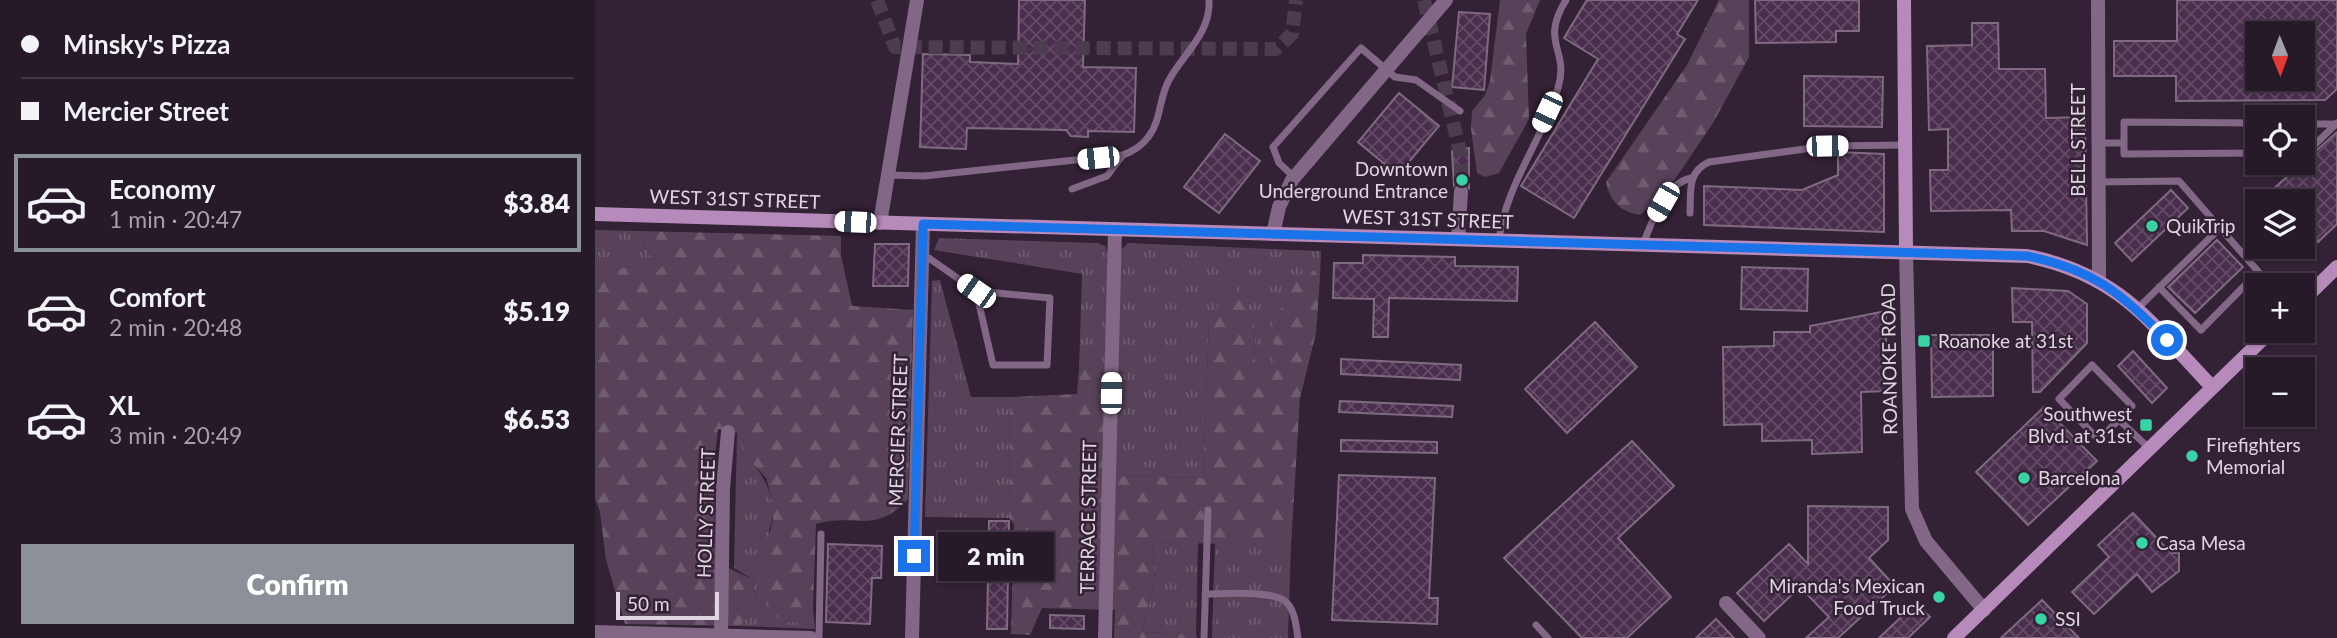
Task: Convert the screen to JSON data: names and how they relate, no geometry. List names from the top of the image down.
{
  "streets": {
    "main road": ["WEST 31ST STREET", "ROANOKE ROAD"],
    "street": [
      "BELL STREET",
      "MERCIER STREET",
      "HOLLY STREET",
      "TERRACE STREET"
    ]
  },
  "crossings": [
    ["BELL STREET", "WEST 31ST STREET"],
    ["WEST 31ST STREET", "ROANOKE ROAD"],
    ["WEST 31ST STREET", "MERCIER STREET"],
    ["WEST 31ST STREET", "TERRACE STREET"]
  ],
  "places": {
    "other": [
      "Downtown Underground Entrance",
      "QuikTrip",
      "Firefighters Memorial",
      "Barcelona",
      "Casa Mesa",
      "Miranda's Mexican Food Truck",
      "SSI"
    ],
    "transit": ["Roanoke at 31st", "Southwest Blvd. at 31st"]
  },
  "scale_bar": "50 m",
  "north": "bottom",
  "page": {
    "banner": ["Minsky's Pizza", "Mercier Street"],
    "map_buttons": ["+", "−"],
    "list": [
      {
        "name": "Economy",
        "note": "1 min · 20:47",
        "value": "$3.84"
      },
      {
        "name": "Comfort",
        "note": "2 min · 20:48",
        "value": "$5.19"
      },
      {
        "name": "XL",
        "note": "3 min · 20:49",
        "value": "$6.53"
      }
    ],
    "buttons": "Confirm",
    "bubble": "2 min",
    "scale": "50 m"
  }
}
